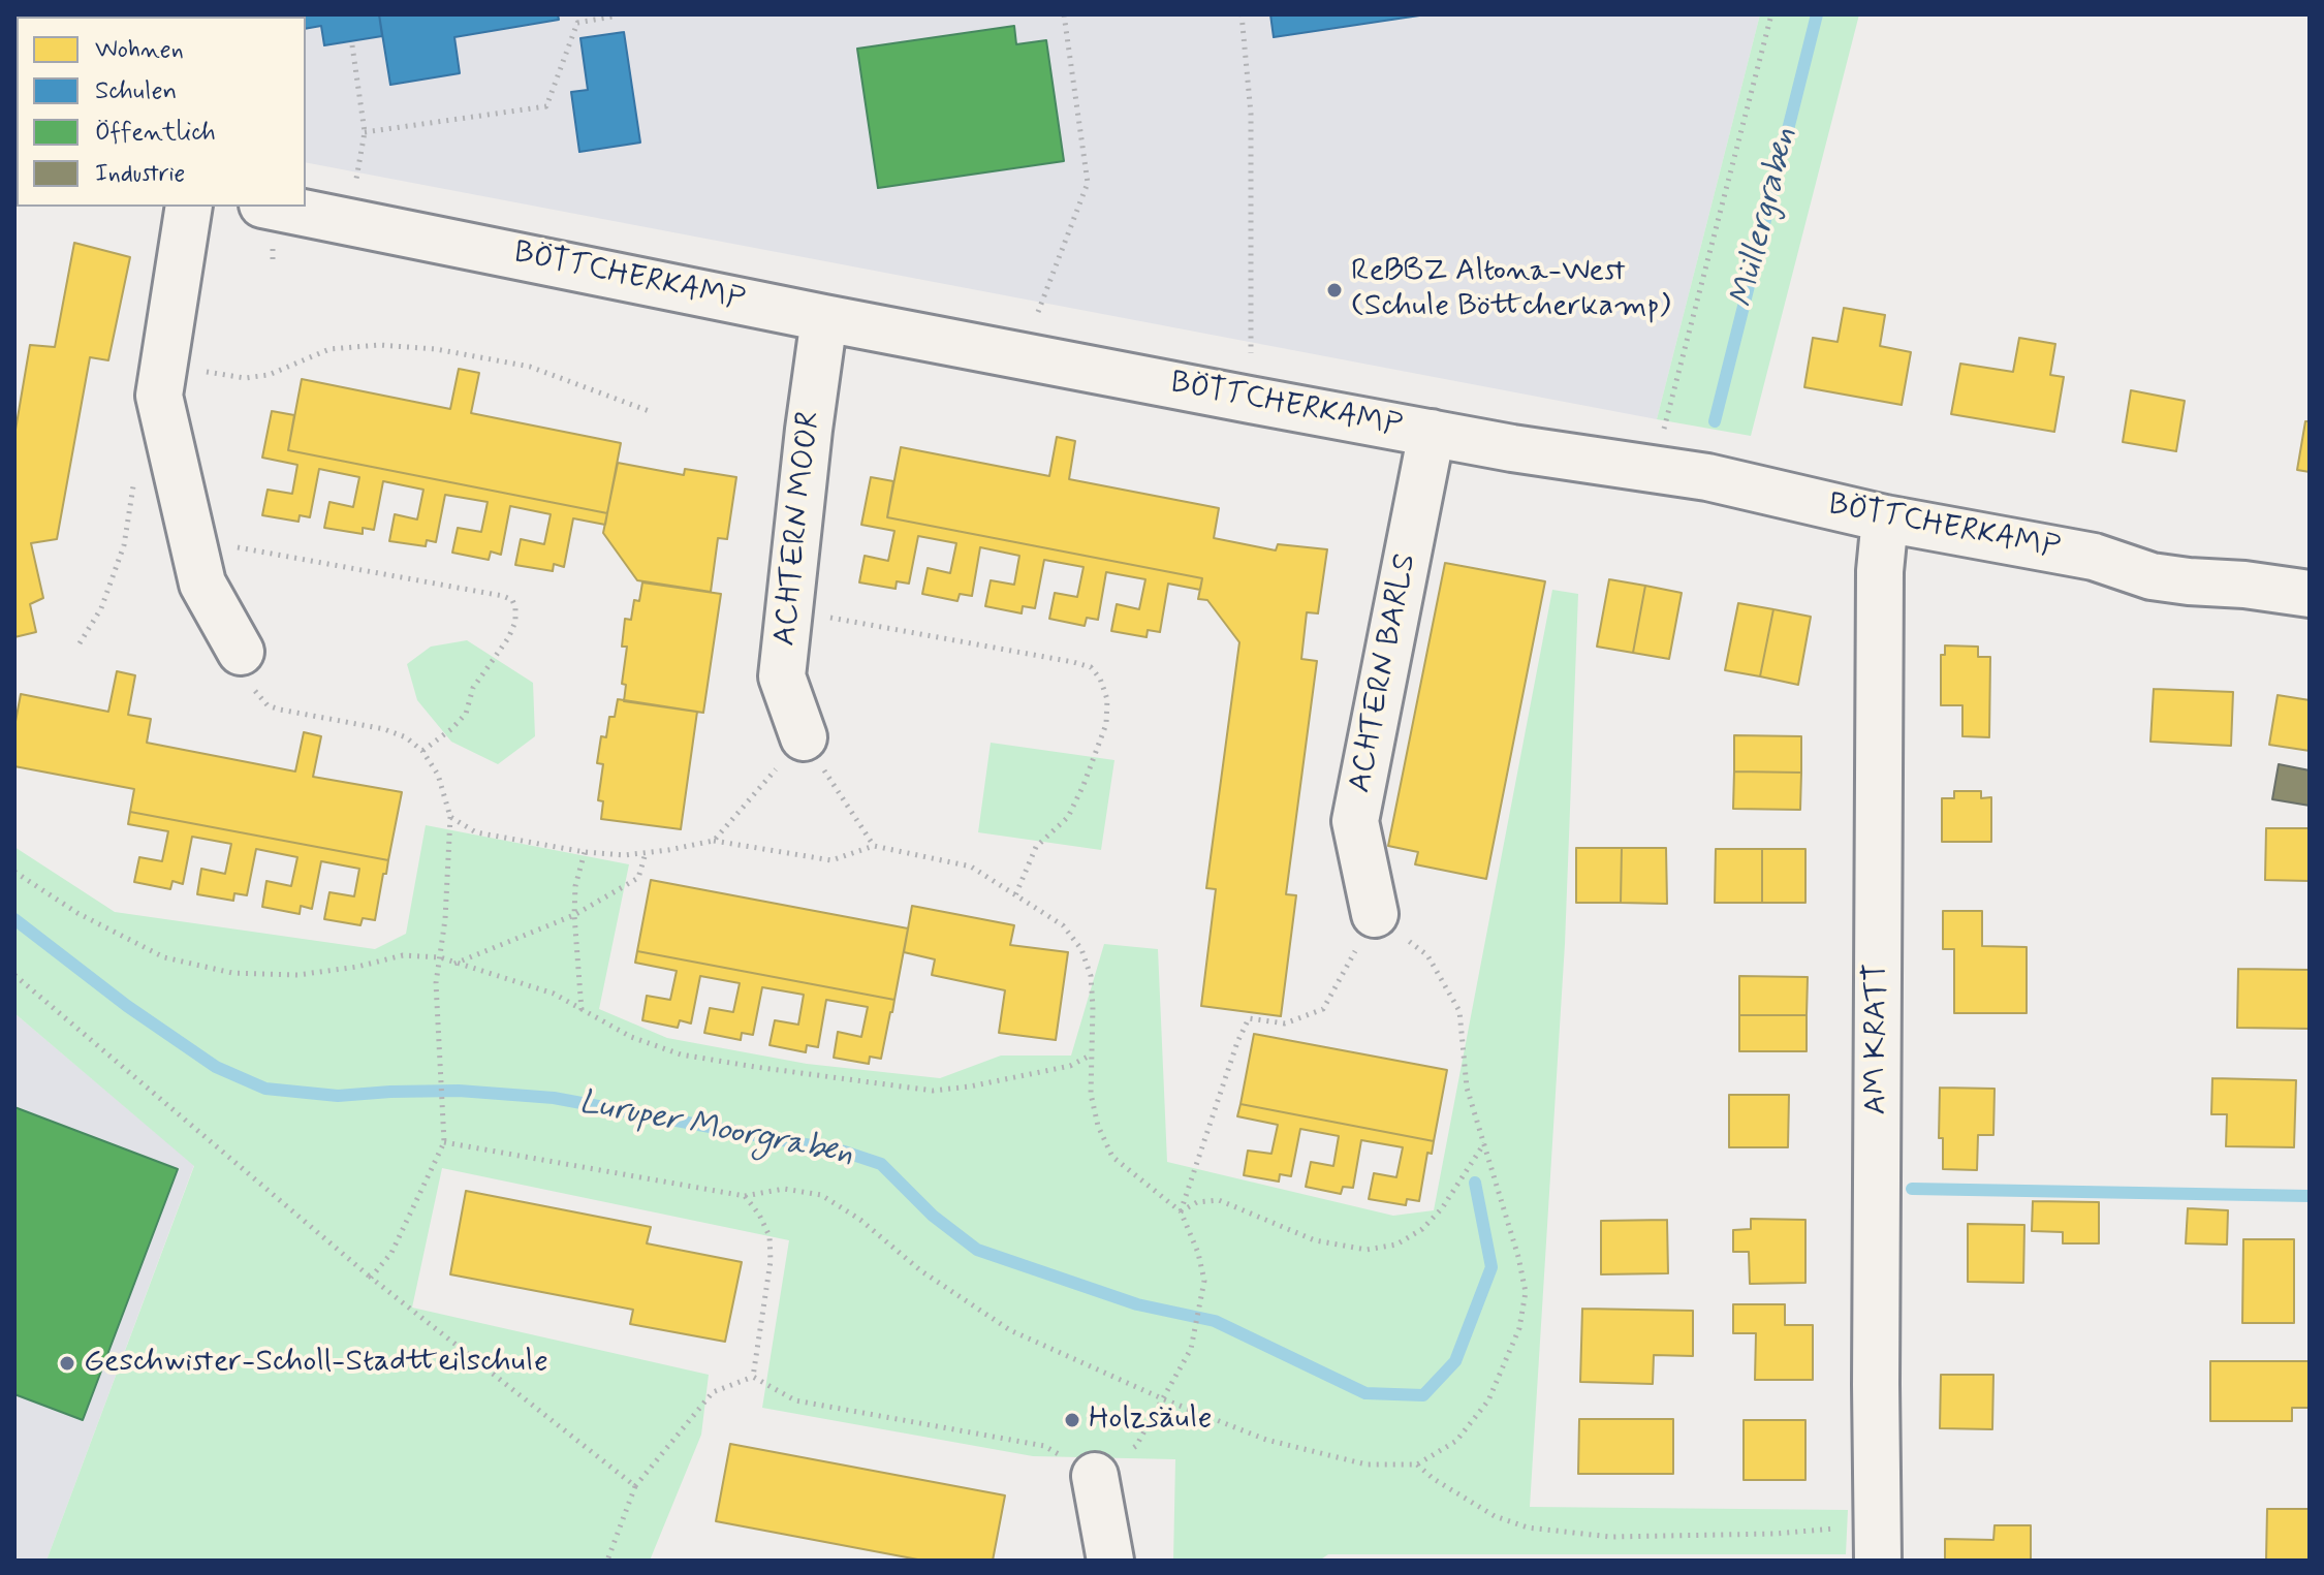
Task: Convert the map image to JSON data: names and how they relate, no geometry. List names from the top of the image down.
{
  "streets": {
    "street": [
      "BÖTTCHERKAMP",
      "ACHTERN MOOR",
      "ACHTERN BARLS",
      "AM KRATT"
    ]
  },
  "crossings": [
    ["BÖTTCHERKAMP", "ACHTERN MOOR"],
    ["BÖTTCHERKAMP", "ACHTERN BARLS"],
    ["BÖTTCHERKAMP", "AM KRATT"]
  ],
  "water": ["Müllergraben", "Luruper Moorgraben"],
  "places": ["ReBBZ Altona-West (Schule Böttcherkamp)", "Geschwister-Scholl-Stadtteilschule", "Holzsäule"],
  "legend": [
    "Wohnen",
    "Schulen",
    "Öffentlich",
    "Industrie"
  ]
}
